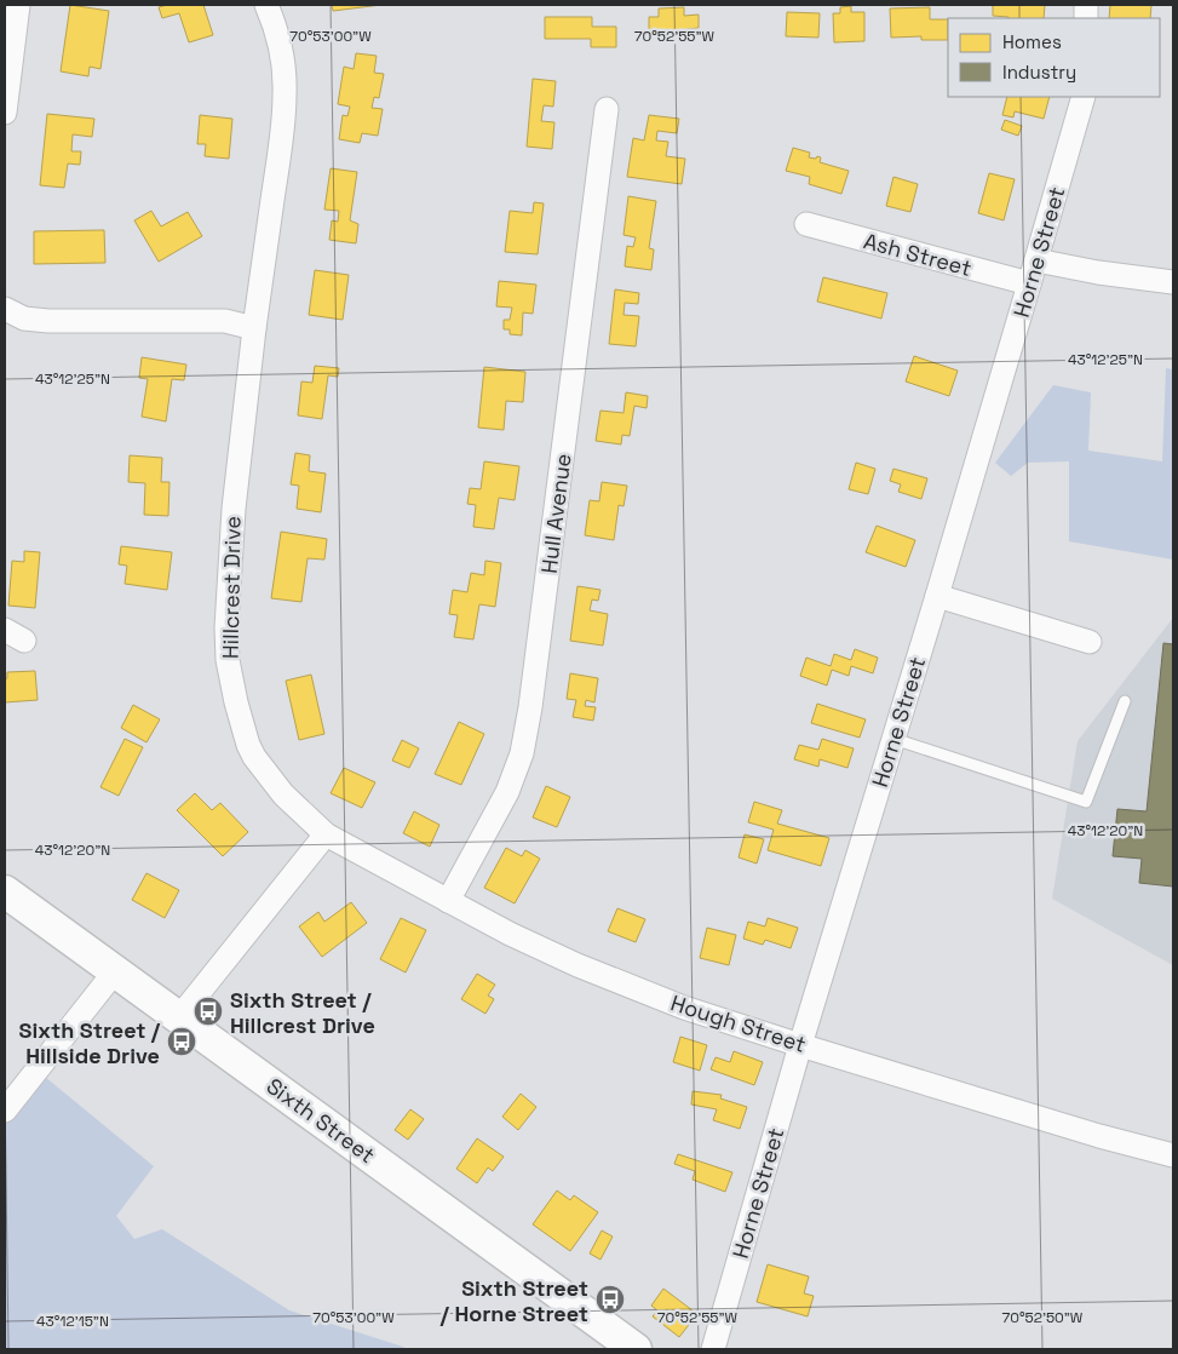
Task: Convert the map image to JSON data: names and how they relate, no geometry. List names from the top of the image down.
{
  "streets": {
    "main road": ["Sixth Street"],
    "street": [
      "Horne Street",
      "Ash Street",
      "Hull Avenue",
      "Hillcrest Drive",
      "Hough Street"
    ]
  },
  "crossings": [
    ["Horne Street", "Ash Street"],
    ["Horne Street", "Hough Street"],
    ["Hull Avenue", "Hough Street"],
    ["Hillcrest Drive", "Hough Street"]
  ],
  "places": {
    "bus stop": ["Sixth Street / Hillcrest Drive", "Sixth Street / Hillside Drive", "Sixth Street / Horne Street"]
  },
  "legend": ["Homes", "Industry"],
  "coordinates": [
    "70°53'00\"W",
    "70°52'55\"W",
    "43°12'25\"N",
    "43°12'20\"N",
    "70°52'50\"W",
    "43°12'15\"N"
  ]
}
